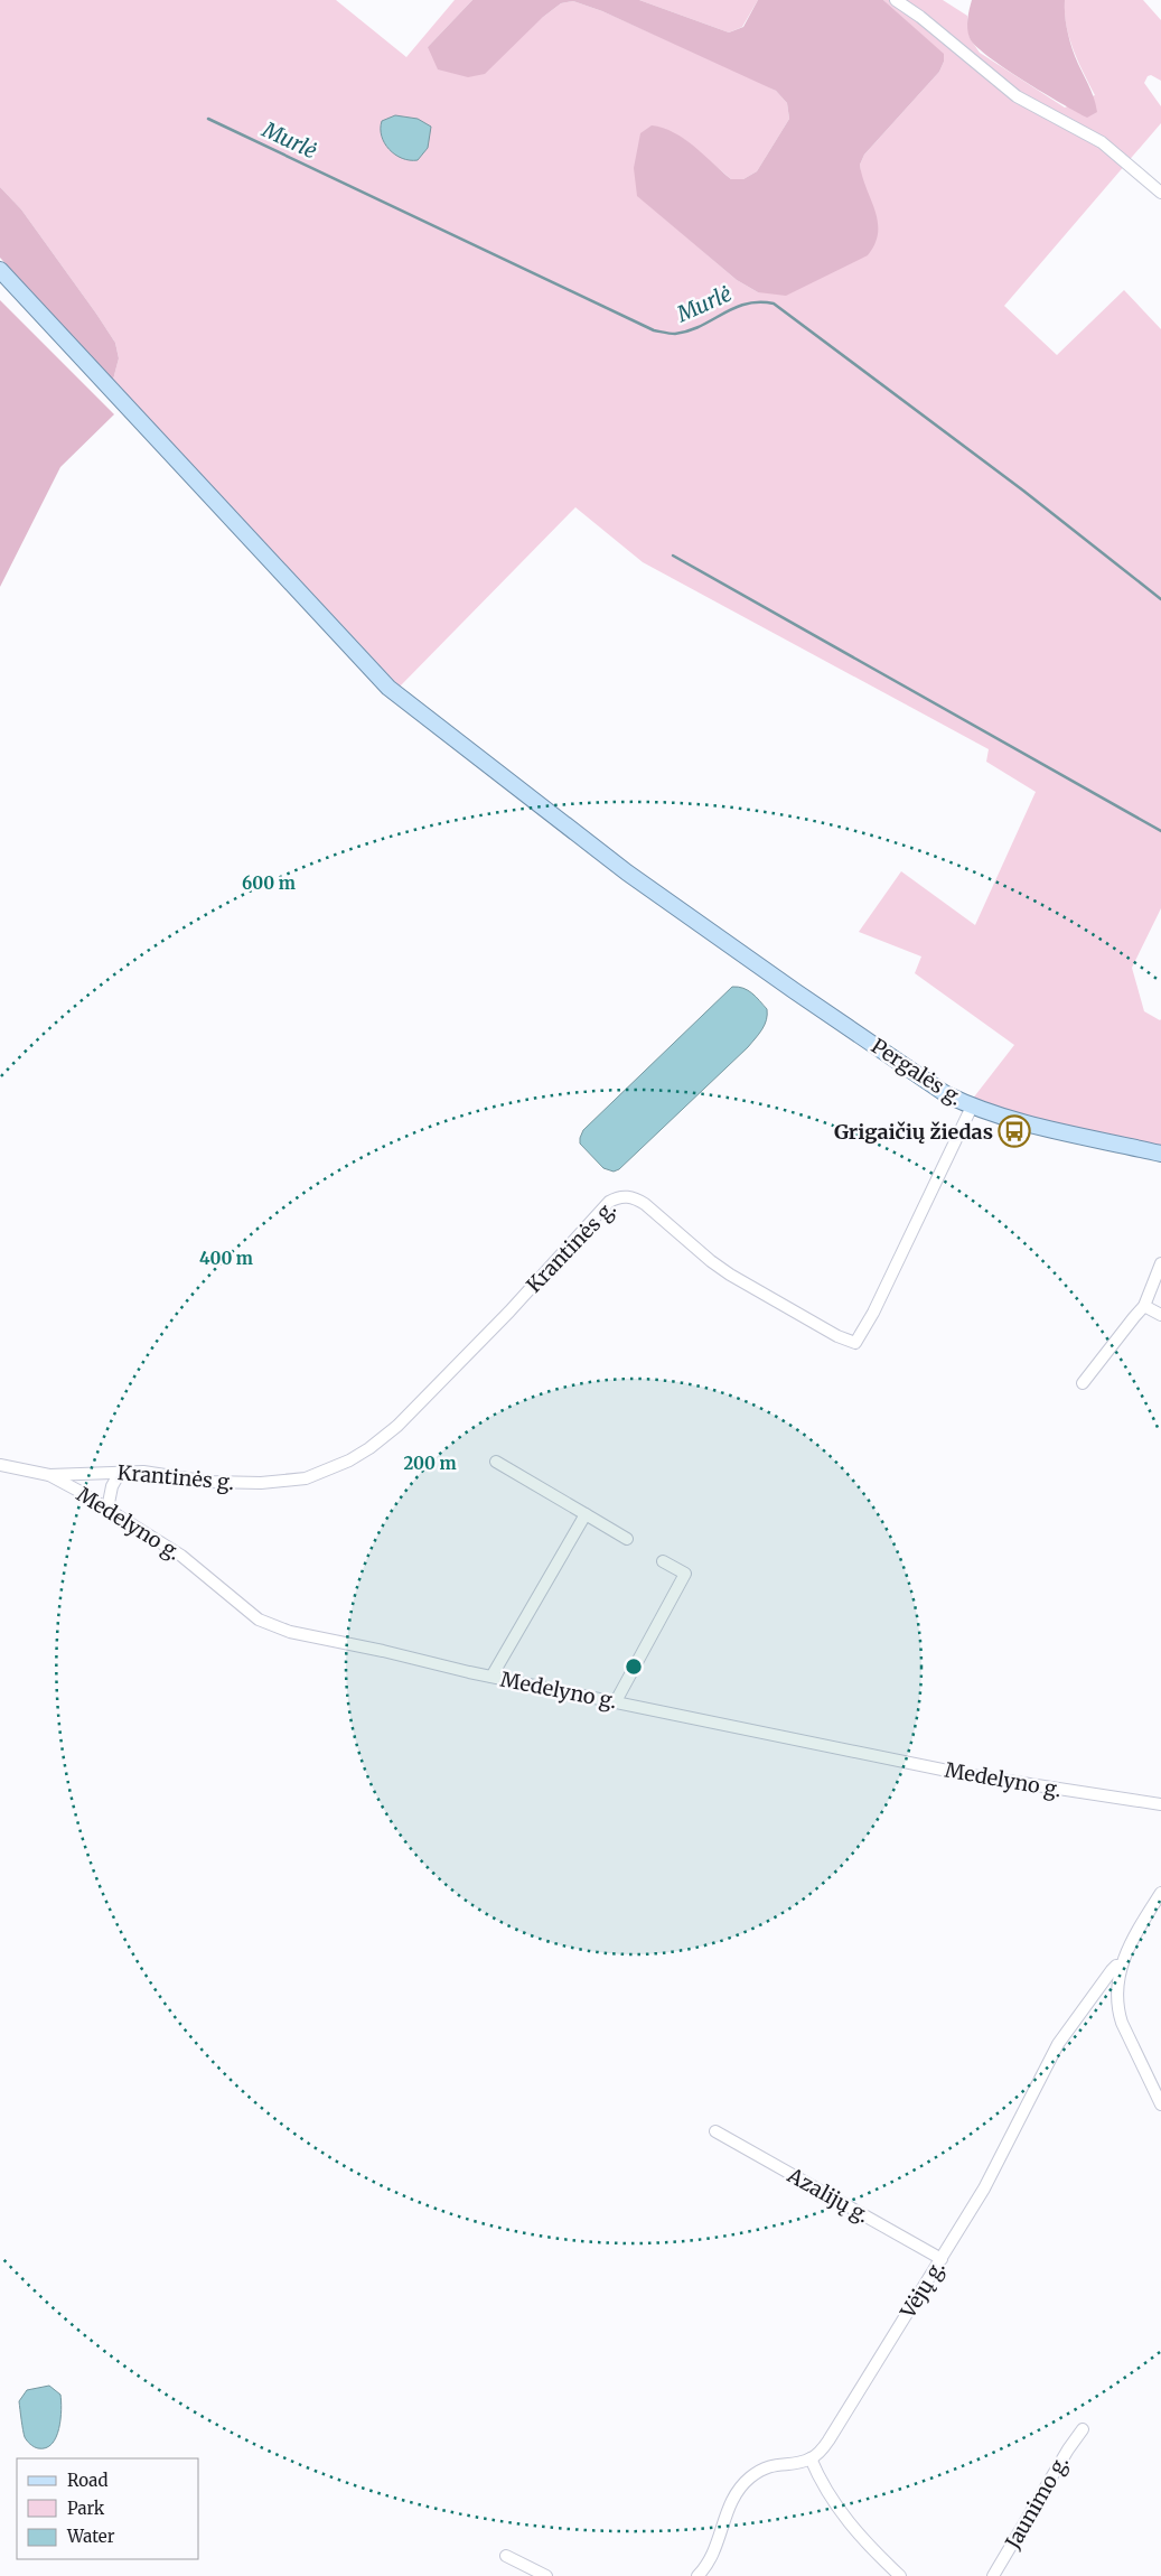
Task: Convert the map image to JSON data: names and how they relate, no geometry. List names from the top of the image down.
{
  "streets": {
    "main road": ["Pergalės g."],
    "street": [
      "Krantinės g.",
      "Medelyno g.",
      "Azalijų g.",
      "Vėjų g.",
      "Jaunimo g."
    ]
  },
  "crossings": [
    ["Pergalės g.", "Krantinės g."],
    ["Krantinės g.", "Medelyno g."],
    ["Azalijų g.", "Vėjų g."]
  ],
  "water": ["Murlė"],
  "places": {
    "bus stop": ["Grigaičių žiedas"]
  },
  "legend": ["Road", "Park", "Water"],
  "rings": ["600 m", "400 m", "200 m"]
}
